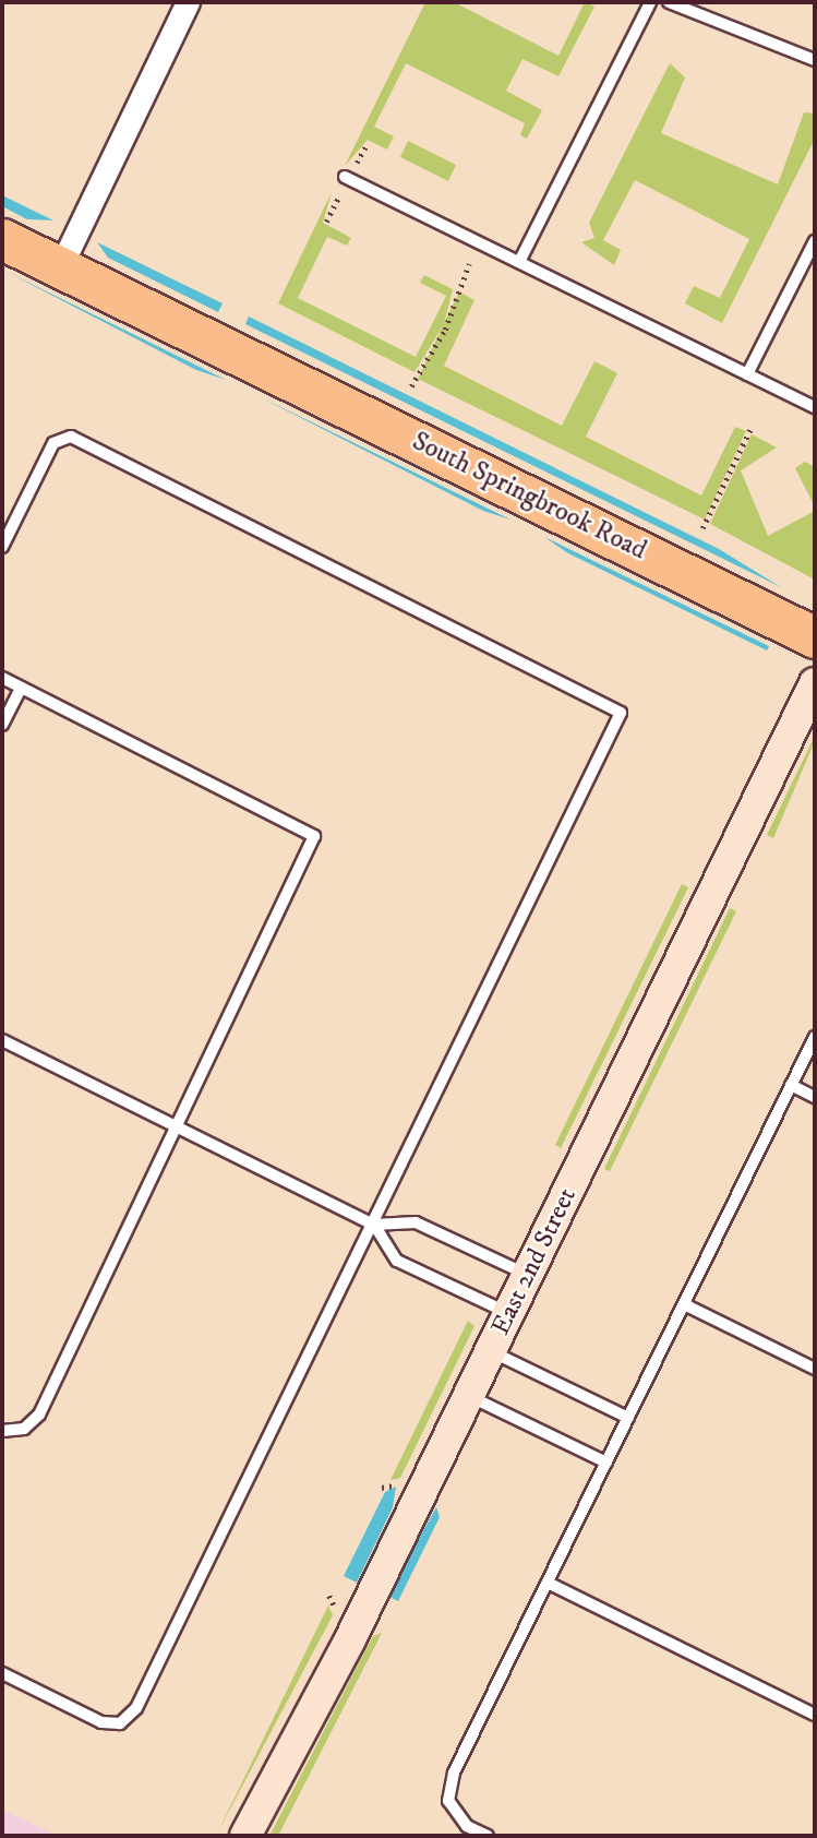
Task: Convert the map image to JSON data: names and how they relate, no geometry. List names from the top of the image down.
{
  "streets": {
    "highway": ["South Springbrook Road"],
    "street": ["East 2nd Street"]
  }
}
